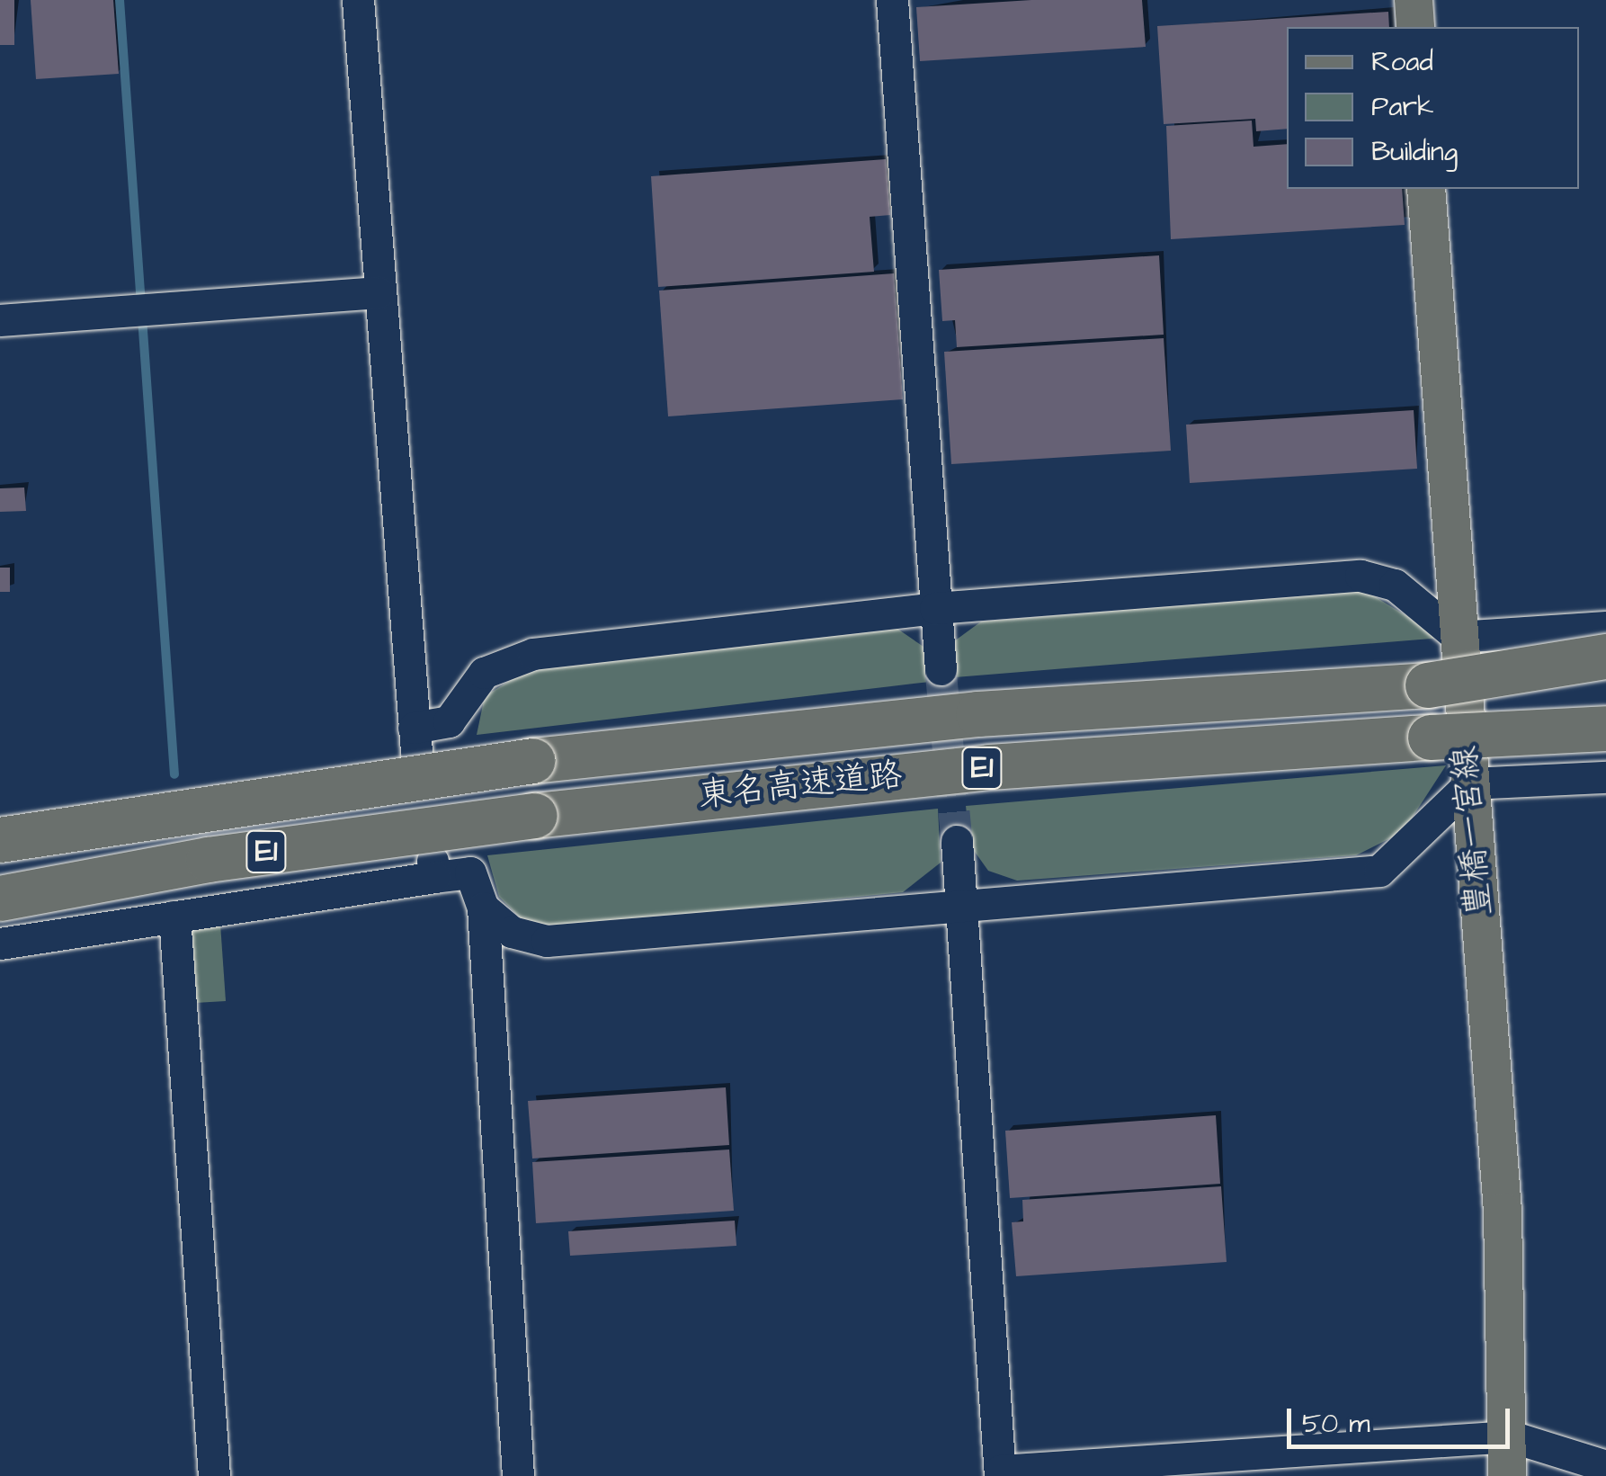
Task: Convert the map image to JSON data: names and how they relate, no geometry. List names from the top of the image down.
{
  "streets": {
    "highway": ["E1", "東名高速道路"],
    "main road": ["豊橋一宮線"]
  },
  "legend": ["Road", "Park", "Building"],
  "scale_bar": "50 m"
}
